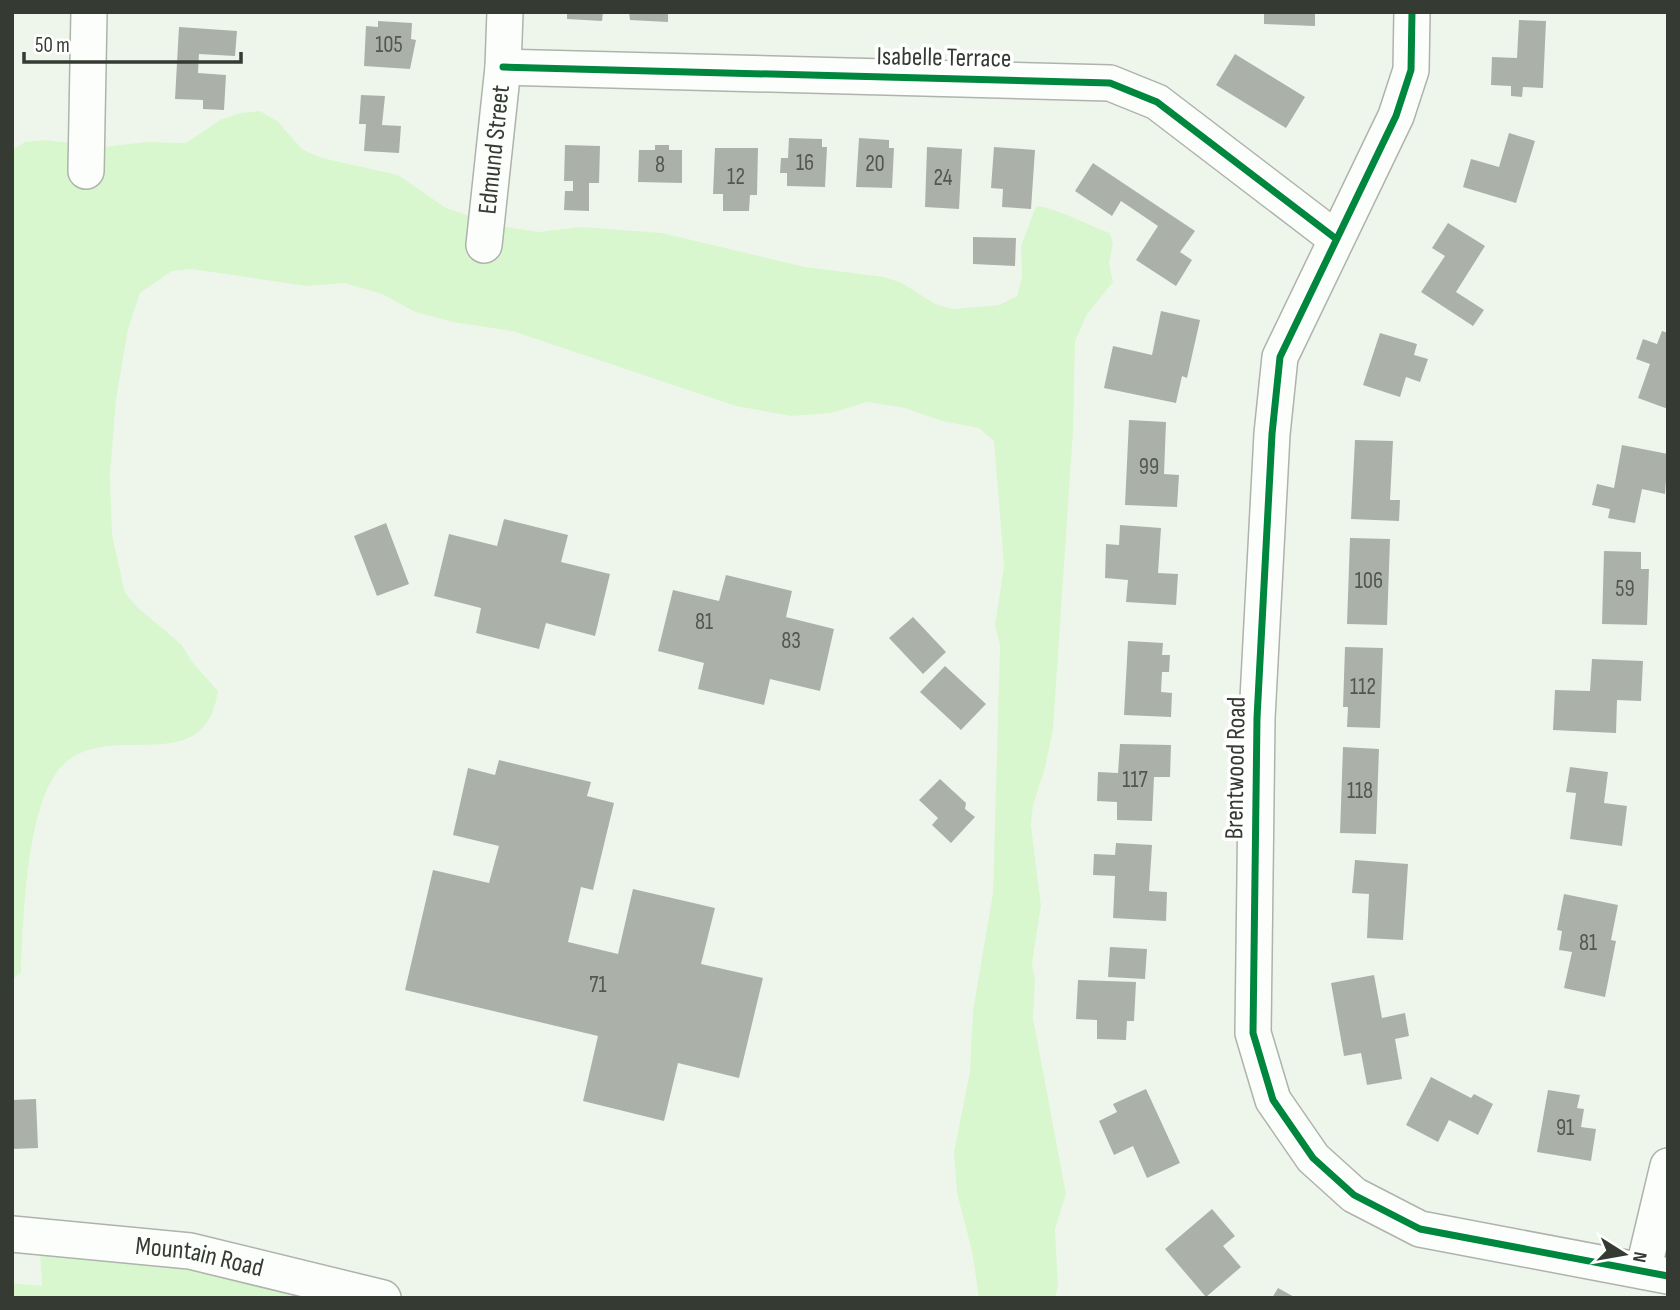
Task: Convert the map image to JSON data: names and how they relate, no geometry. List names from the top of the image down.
{
  "streets": {
    "street": [
      "Isabelle Terrace",
      "Edmund Street",
      "Brentwood Road",
      "Mountain Road"
    ]
  },
  "crossings": [
    ["Isabelle Terrace", "Edmund Street"],
    ["Isabelle Terrace", "Brentwood Road"]
  ],
  "house_numbers": [
    "105",
    "16",
    "20",
    "8",
    "12",
    "24",
    "99",
    "106",
    "59",
    "81",
    "83",
    "112",
    "117",
    "118",
    "81",
    "71",
    "91"
  ],
  "scale_bar": "50 m",
  "north": "right"
}
